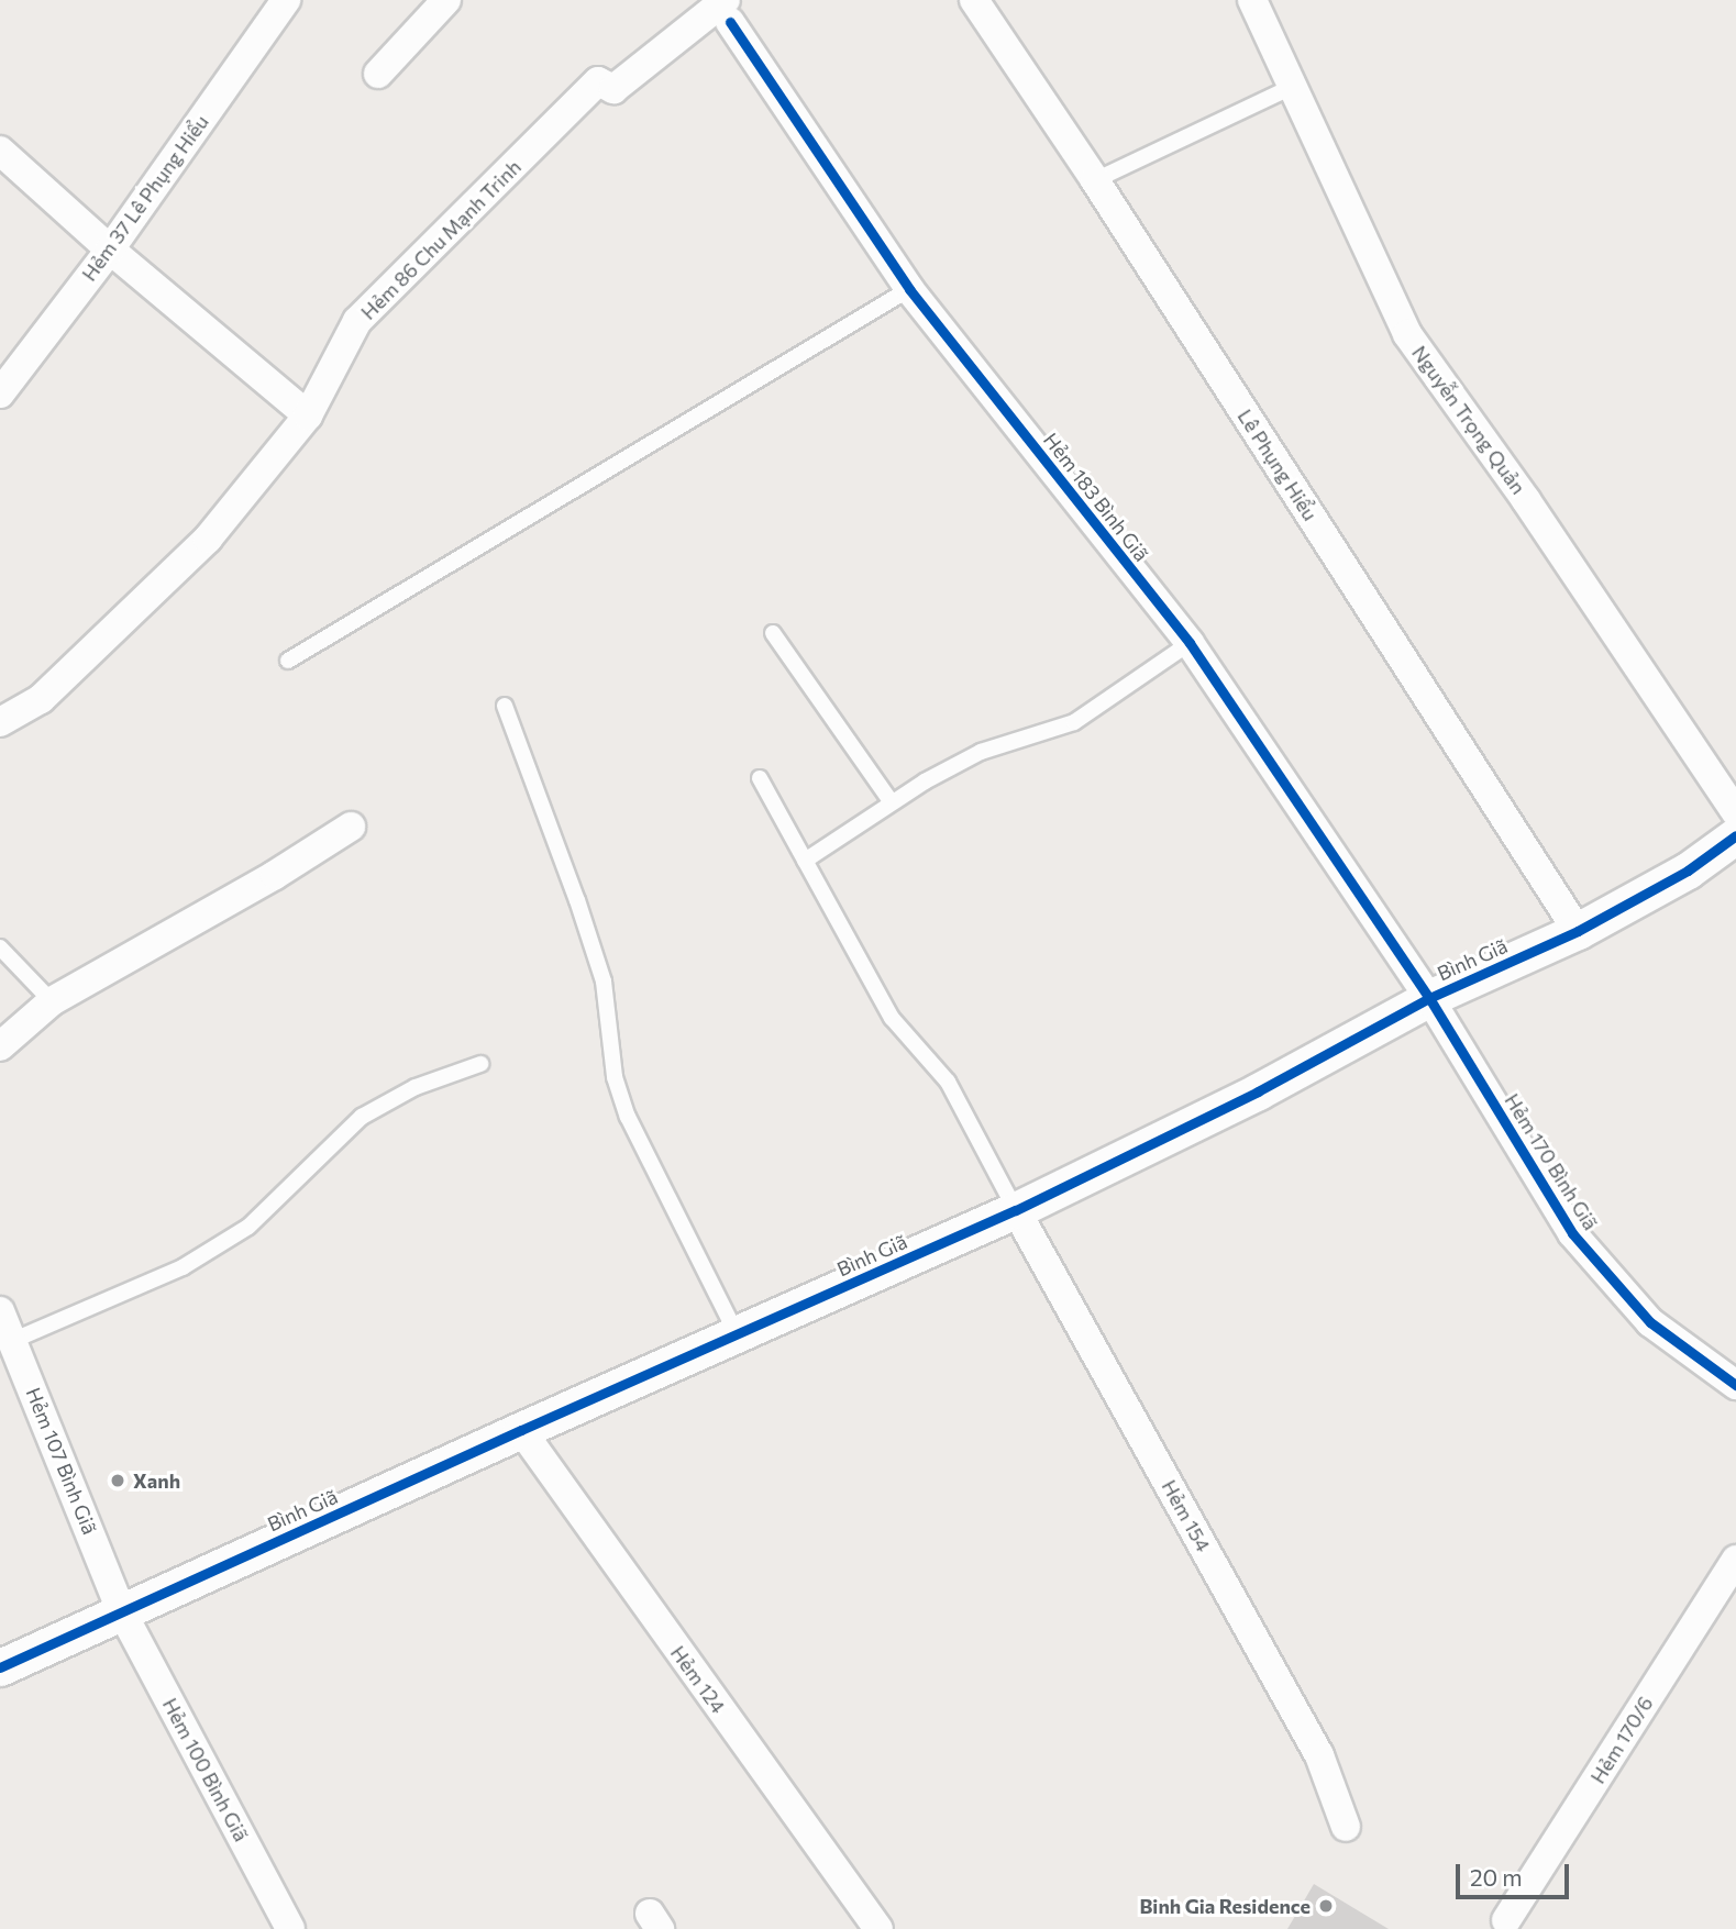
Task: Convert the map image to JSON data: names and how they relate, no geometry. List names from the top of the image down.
{
  "streets": {
    "street": [
      "Hẻm 37 Lê Phụng Hiểu",
      "Hẻm 86 Chu Mạnh Trinh",
      "Nguyễn Trọng Quản",
      "Lê Phụng Hiểu",
      "Hẻm 183 Bình Giã",
      "Bình Giã",
      "Hẻm 170 Bình Giã",
      "Hẻm 107 Bình Giã",
      "Hẻm 154",
      "Hẻm 124",
      "Hẻm 170/6",
      "Hẻm 100 Bình Giã"
    ]
  },
  "crossings": [
    ["Hẻm 86 Chu Mạnh Trinh", "Hẻm 183 Bình Giã"],
    ["Lê Phụng Hiểu", "Bình Giã"],
    ["Hẻm 183 Bình Giã", "Bình Giã"],
    ["Hẻm 183 Bình Giã", "Hẻm 170 Bình Giã"],
    ["Bình Giã", "Hẻm 170 Bình Giã"],
    ["Bình Giã", "Hẻm 107 Bình Giã"],
    ["Bình Giã", "Hẻm 154"],
    ["Bình Giã", "Hẻm 124"],
    ["Bình Giã", "Hẻm 100 Bình Giã"],
    ["Hẻm 107 Bình Giã", "Hẻm 100 Bình Giã"]
  ],
  "places": ["Xanh", "Binh Gia Residence"],
  "scale_bar": "20 m"
}
